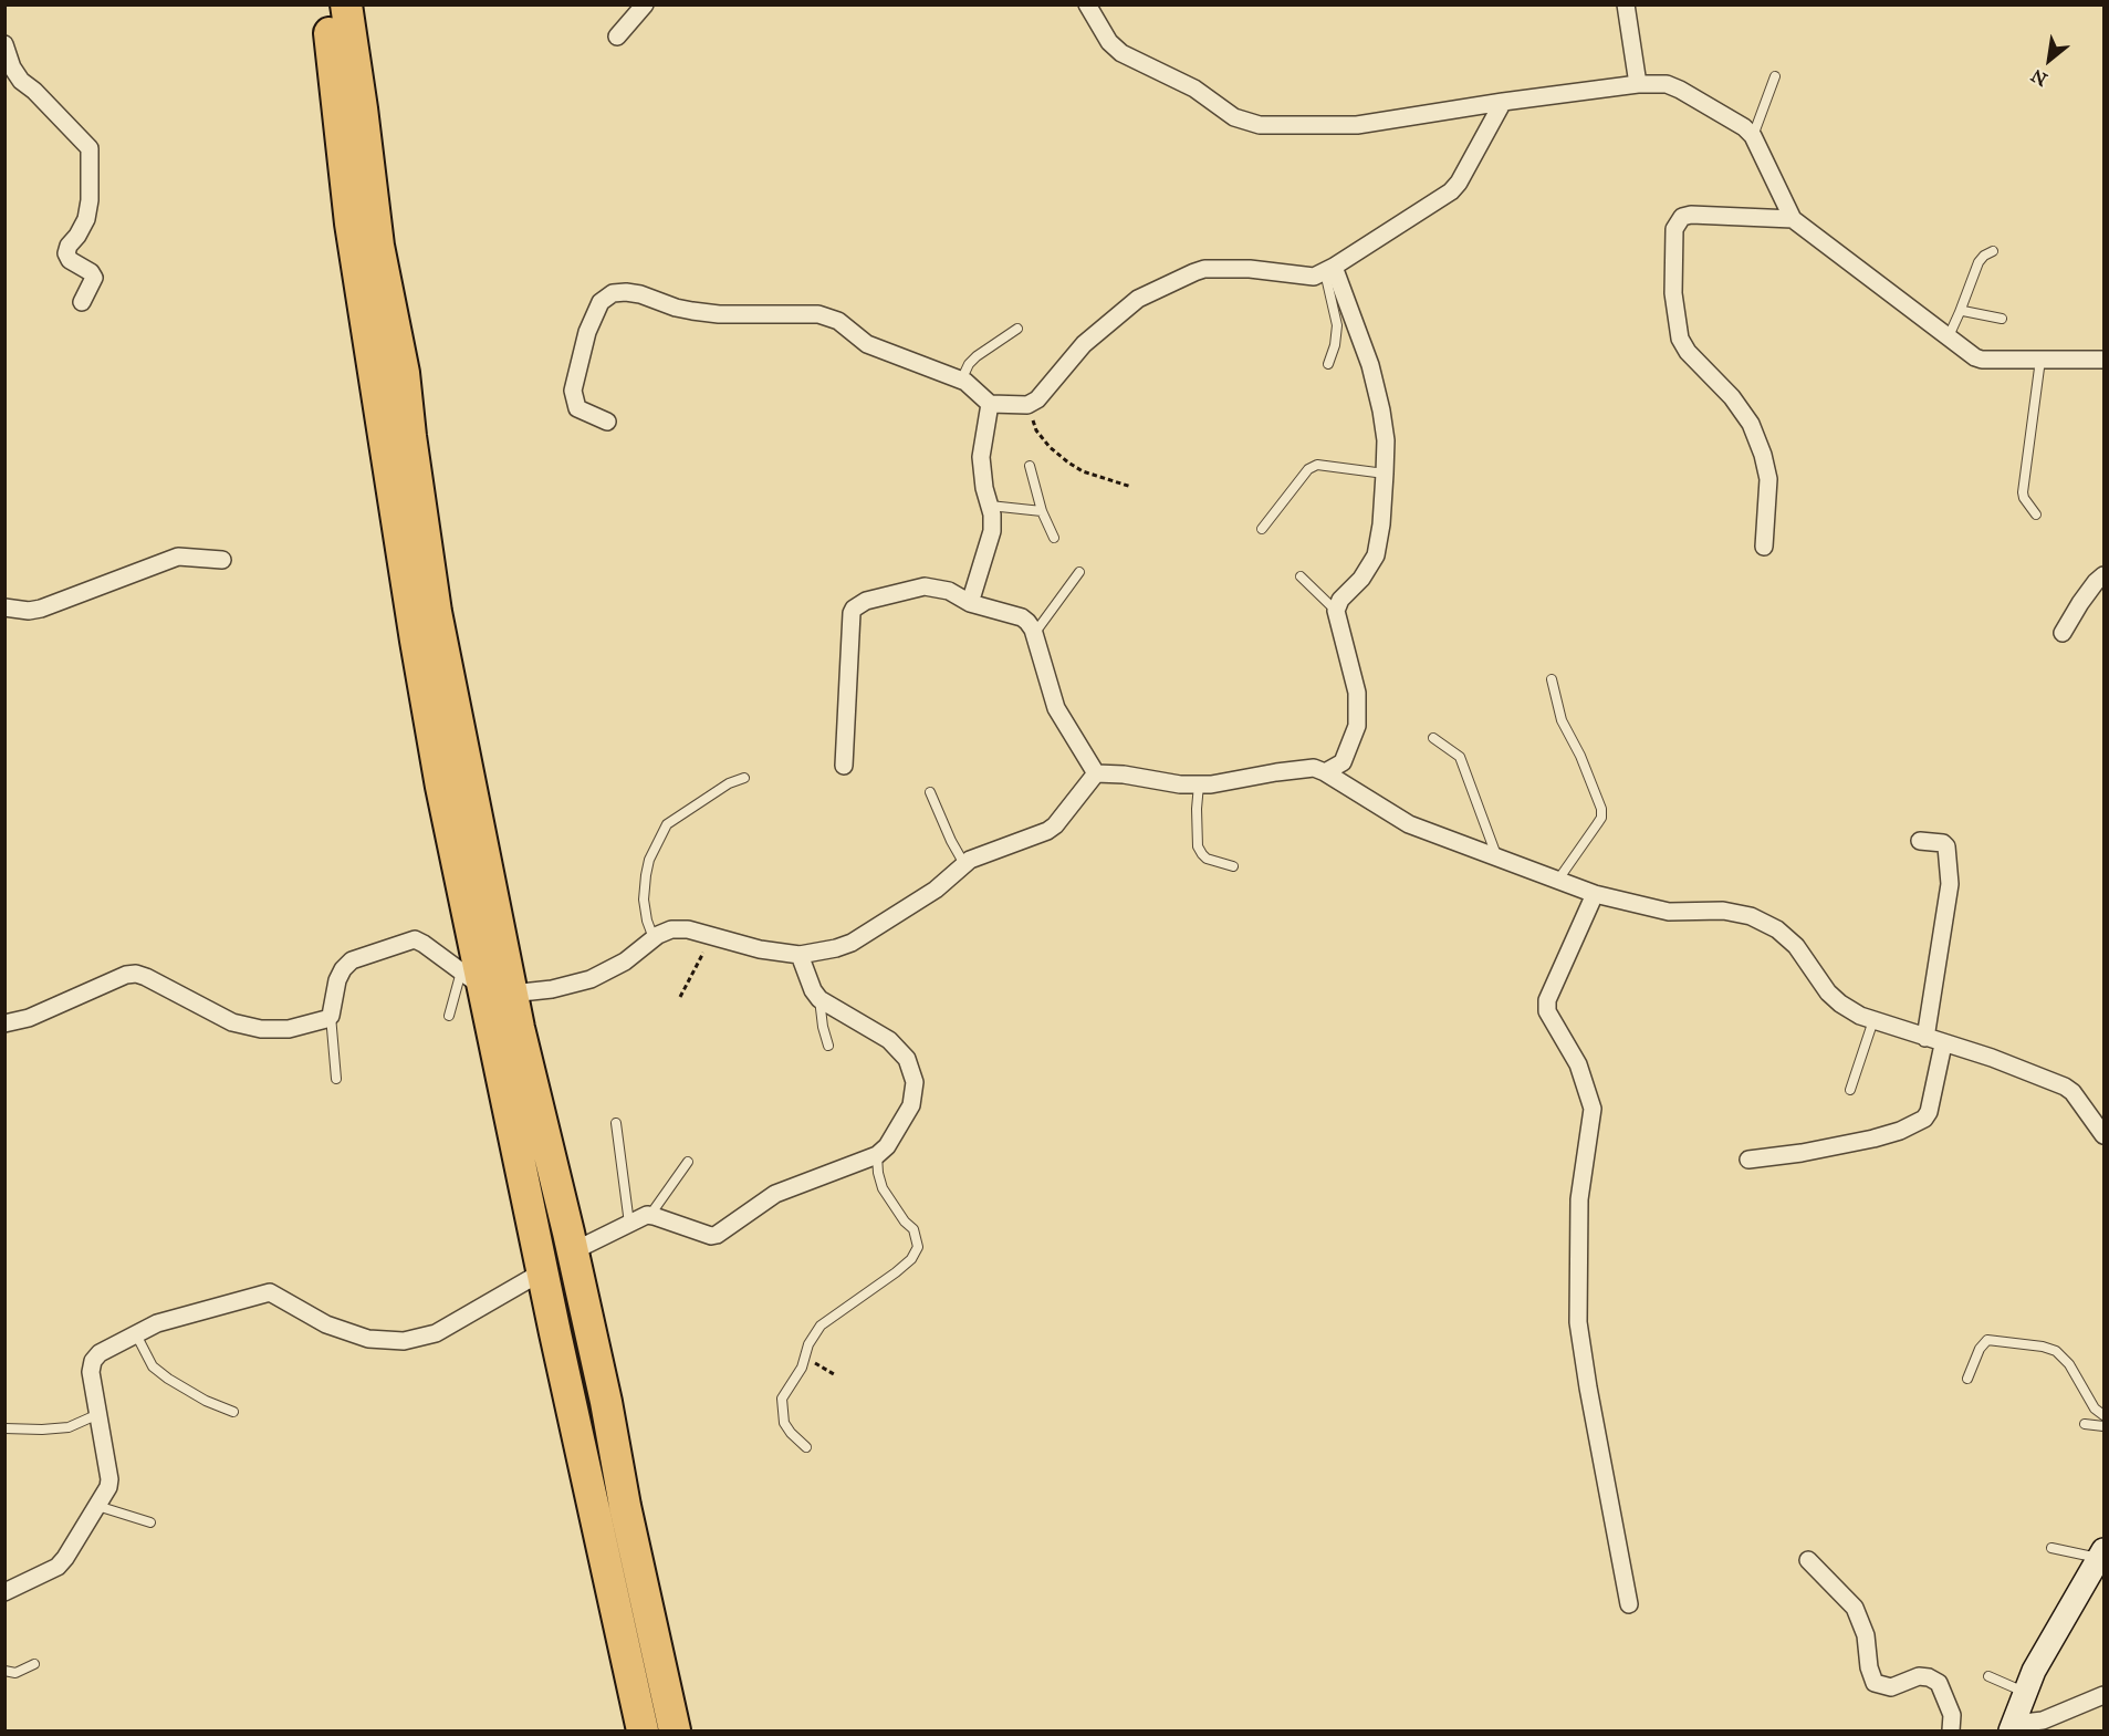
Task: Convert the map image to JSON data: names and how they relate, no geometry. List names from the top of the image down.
{
  "north": "bottom left"
}
